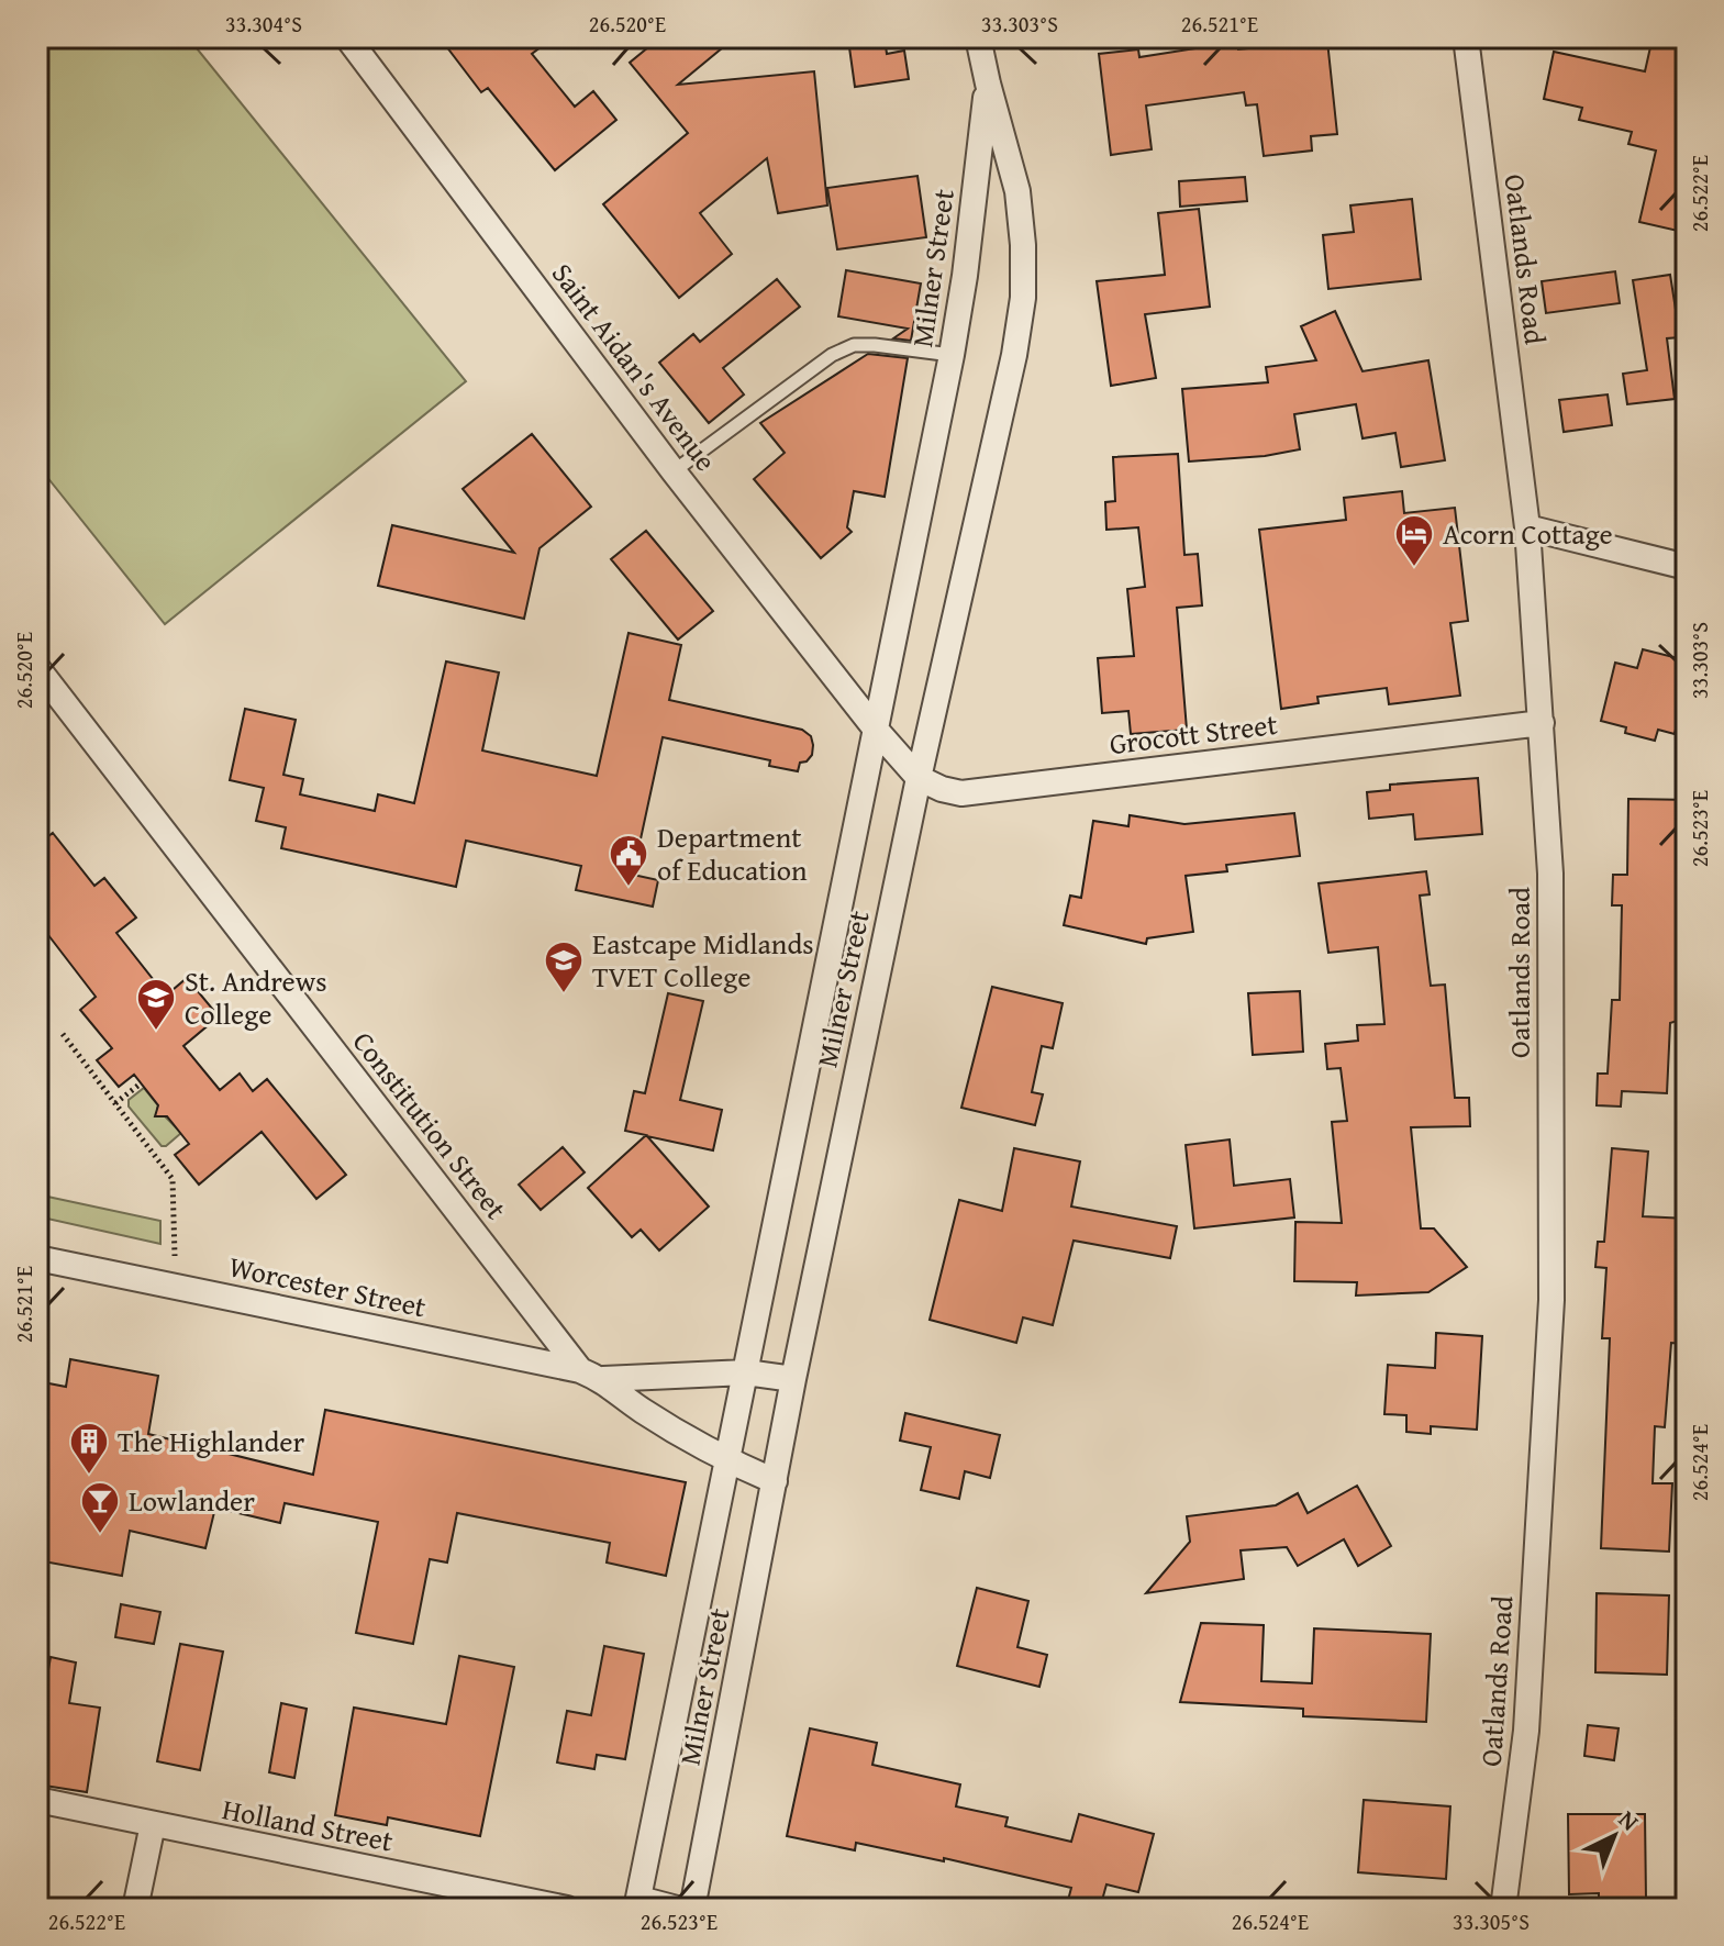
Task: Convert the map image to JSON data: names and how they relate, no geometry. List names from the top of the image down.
{
  "streets": {
    "street": [
      "Oatlands Road",
      "Milner Street",
      "Saint Aidan's Avenue",
      "Grocott Street",
      "Constitution Street",
      "Worcester Street",
      "Holland Street"
    ]
  },
  "crossings": [
    ["Oatlands Road", "Grocott Street"],
    ["Milner Street", "Saint Aidan's Avenue"],
    ["Milner Street", "Grocott Street"],
    ["Milner Street", "Worcester Street"],
    ["Saint Aidan's Avenue", "Grocott Street"],
    ["Constitution Street", "Worcester Street"]
  ],
  "places": {
    "hotel": ["Acorn Cottage"],
    "public building": ["Department of Education"],
    "school or university": ["Eastcape Midlands TVET College", "St. Andrews College"],
    "building": ["The Highlander"],
    "bar": ["Lowlander"]
  },
  "north": "top right",
  "coordinates": [
    "33.304°S",
    "26.520°E",
    "33.303°S",
    "26.521°E",
    "26.522°E",
    "26.523°E",
    "26.524°E",
    "33.305°S"
  ]
}
